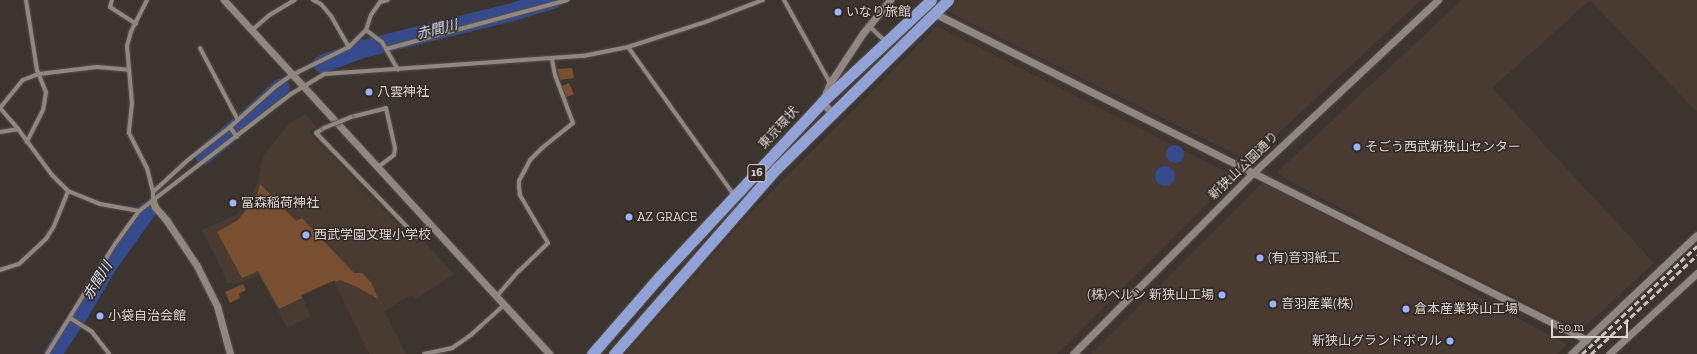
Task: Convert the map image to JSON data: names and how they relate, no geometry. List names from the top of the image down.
{
  "streets": {
    "highway": ["東京環状", "16"],
    "street": ["新狭山公園通り"]
  },
  "water": ["赤間川"],
  "places": [
    "いなり旅館",
    "八雲神社",
    "そごう西武新狭山センター",
    "冨森稲荷神社",
    "AZ GRACE",
    "西武学園文理小学校",
    "(有)音羽紙工",
    "(株)ベルン 新狭山工場",
    "音羽産業(株)",
    "倉本産業狭山工場",
    "小袋自治会館",
    "新狭山グランドボウル"
  ],
  "scale_bar": "50 m"
}
